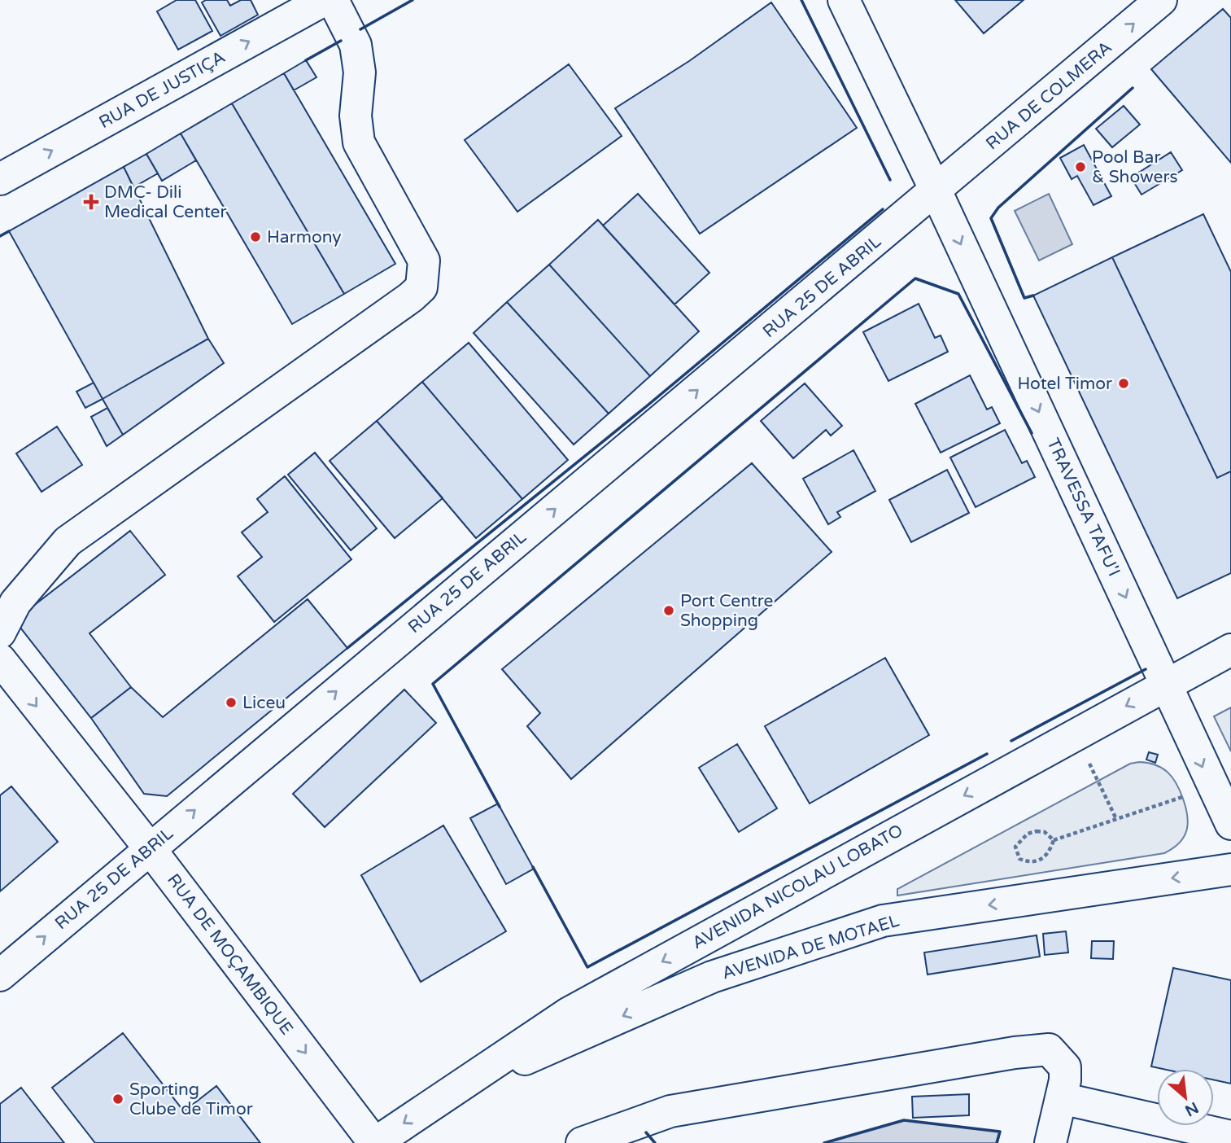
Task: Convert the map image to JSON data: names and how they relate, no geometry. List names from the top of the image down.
{
  "streets": {
    "street": [
      "RUA DE JUSTIÇA",
      "RUA DE COLMERA",
      "RUA 25 DE ABRIL",
      "TRAVESSA TAFU'I",
      "AVENIDA NICOLAU LOBATO",
      "AVENIDA DE MOTAEL",
      "RUA DE MOÇAMBIQUE"
    ]
  },
  "crossings": [
    ["RUA DE COLMERA", "RUA 25 DE ABRIL"],
    ["RUA DE COLMERA", "TRAVESSA TAFU'I"],
    ["RUA 25 DE ABRIL", "TRAVESSA TAFU'I"],
    ["RUA 25 DE ABRIL", "RUA DE MOÇAMBIQUE"],
    ["TRAVESSA TAFU'I", "AVENIDA NICOLAU LOBATO"],
    ["AVENIDA NICOLAU LOBATO", "AVENIDA DE MOTAEL"],
    ["AVENIDA NICOLAU LOBATO", "RUA DE MOÇAMBIQUE"]
  ],
  "one_way": [
    "RUA DE JUSTIÇA",
    "RUA DE COLMERA",
    "RUA 25 DE ABRIL",
    "TRAVESSA TAFU'I",
    "AVENIDA NICOLAU LOBATO",
    "AVENIDA DE MOTAEL",
    "RUA DE MOÇAMBIQUE"
  ],
  "places": {
    "other": [
      "Pool Bar & Showers",
      "Harmony",
      "Hotel Timor",
      "Port Centre Shopping",
      "Liceu",
      "Sporting Clube de Timor"
    ],
    "health": ["DMC- Dili Medical Center"]
  },
  "north": "bottom right"
}
